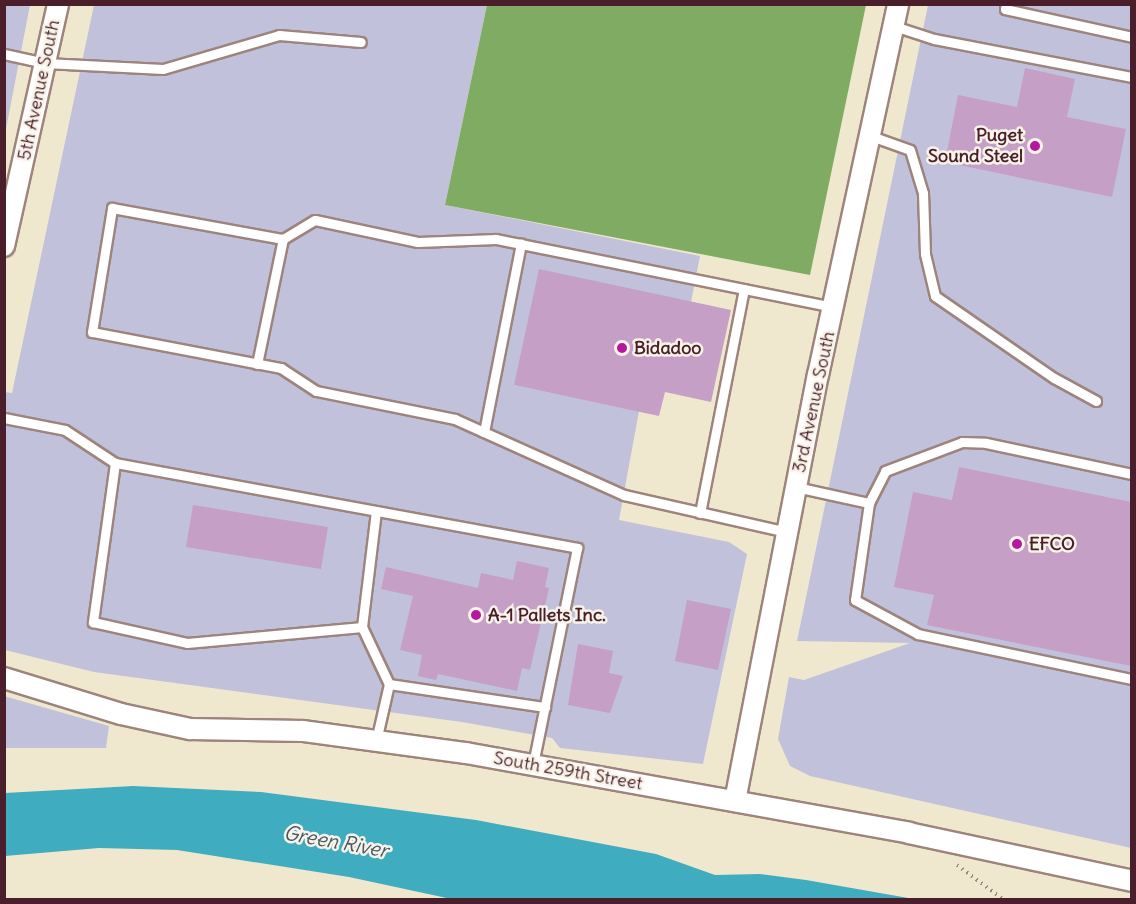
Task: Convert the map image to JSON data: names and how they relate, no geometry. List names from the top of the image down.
{
  "streets": {
    "street": ["5th Avenue South", "3rd Avenue South", "South 259th Street"]
  },
  "crossings": [
    ["3rd Avenue South", "South 259th Street"]
  ],
  "water": ["Green River"],
  "places": [
    "Puget Sound Steel",
    "Bidadoo",
    "EFCO",
    "A-1 Pallets Inc."
  ]
}
